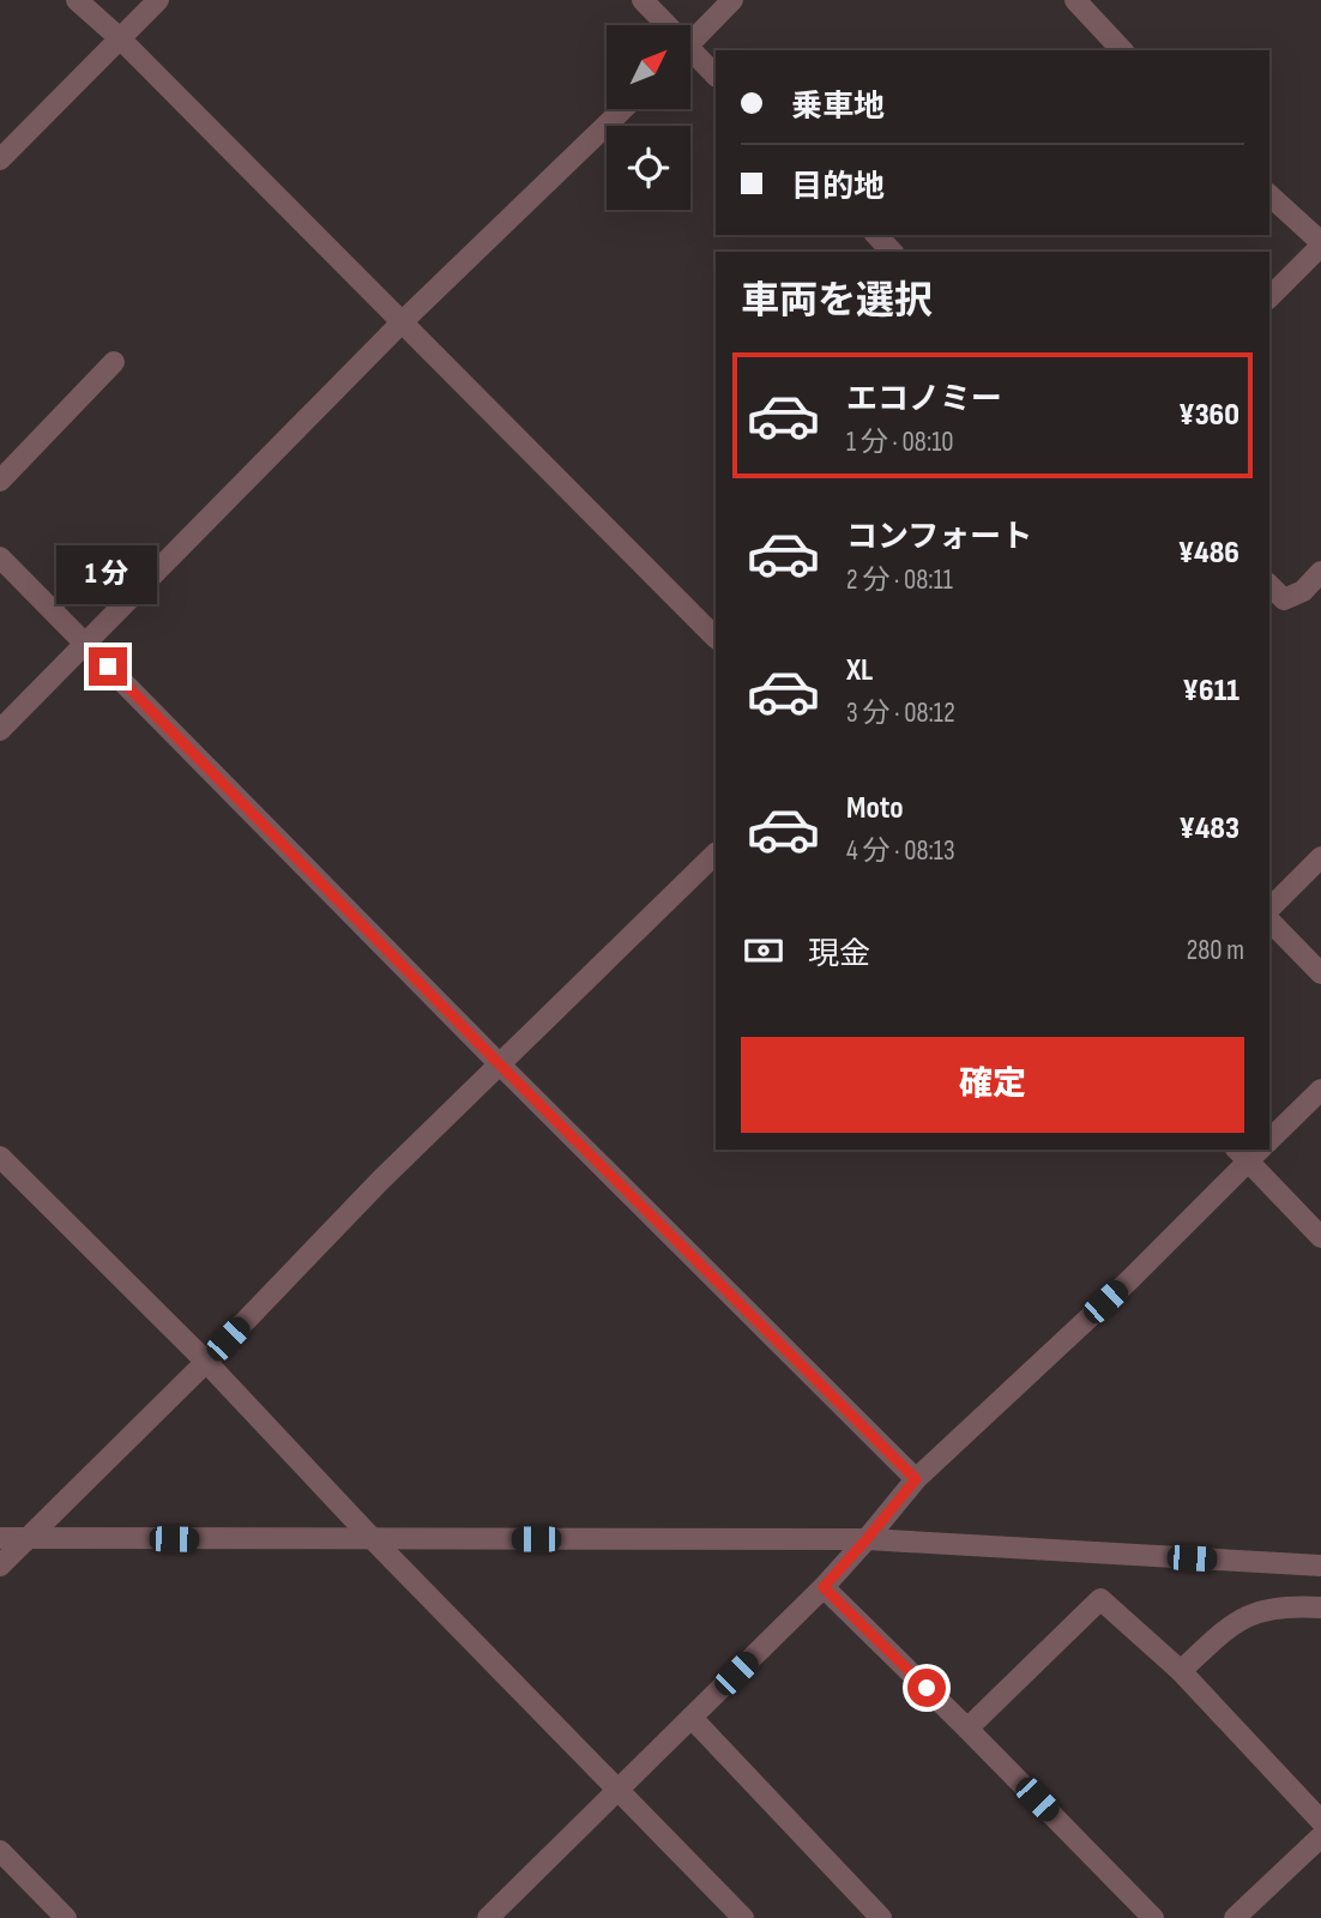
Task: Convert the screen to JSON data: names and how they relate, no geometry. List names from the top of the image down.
{
  "north": "top right",
  "page": {
    "banner": ["乗車地", "目的地"],
    "heading": "車両を選択",
    "list": [
      {
        "name": "エコノミー",
        "note": "1 分 · 08:10",
        "value": "¥360"
      },
      {
        "name": "コンフォート",
        "note": "2 分 · 08:11",
        "value": "¥486"
      },
      {
        "name": "XL",
        "note": "3 分 · 08:12",
        "value": "¥611"
      },
      {
        "name": "Moto",
        "note": "4 分 · 08:13",
        "value": "¥483"
      }
    ],
    "bubble": "1 分",
    "pay": ["現金", "280 m"],
    "buttons": "確定"
  }
}
